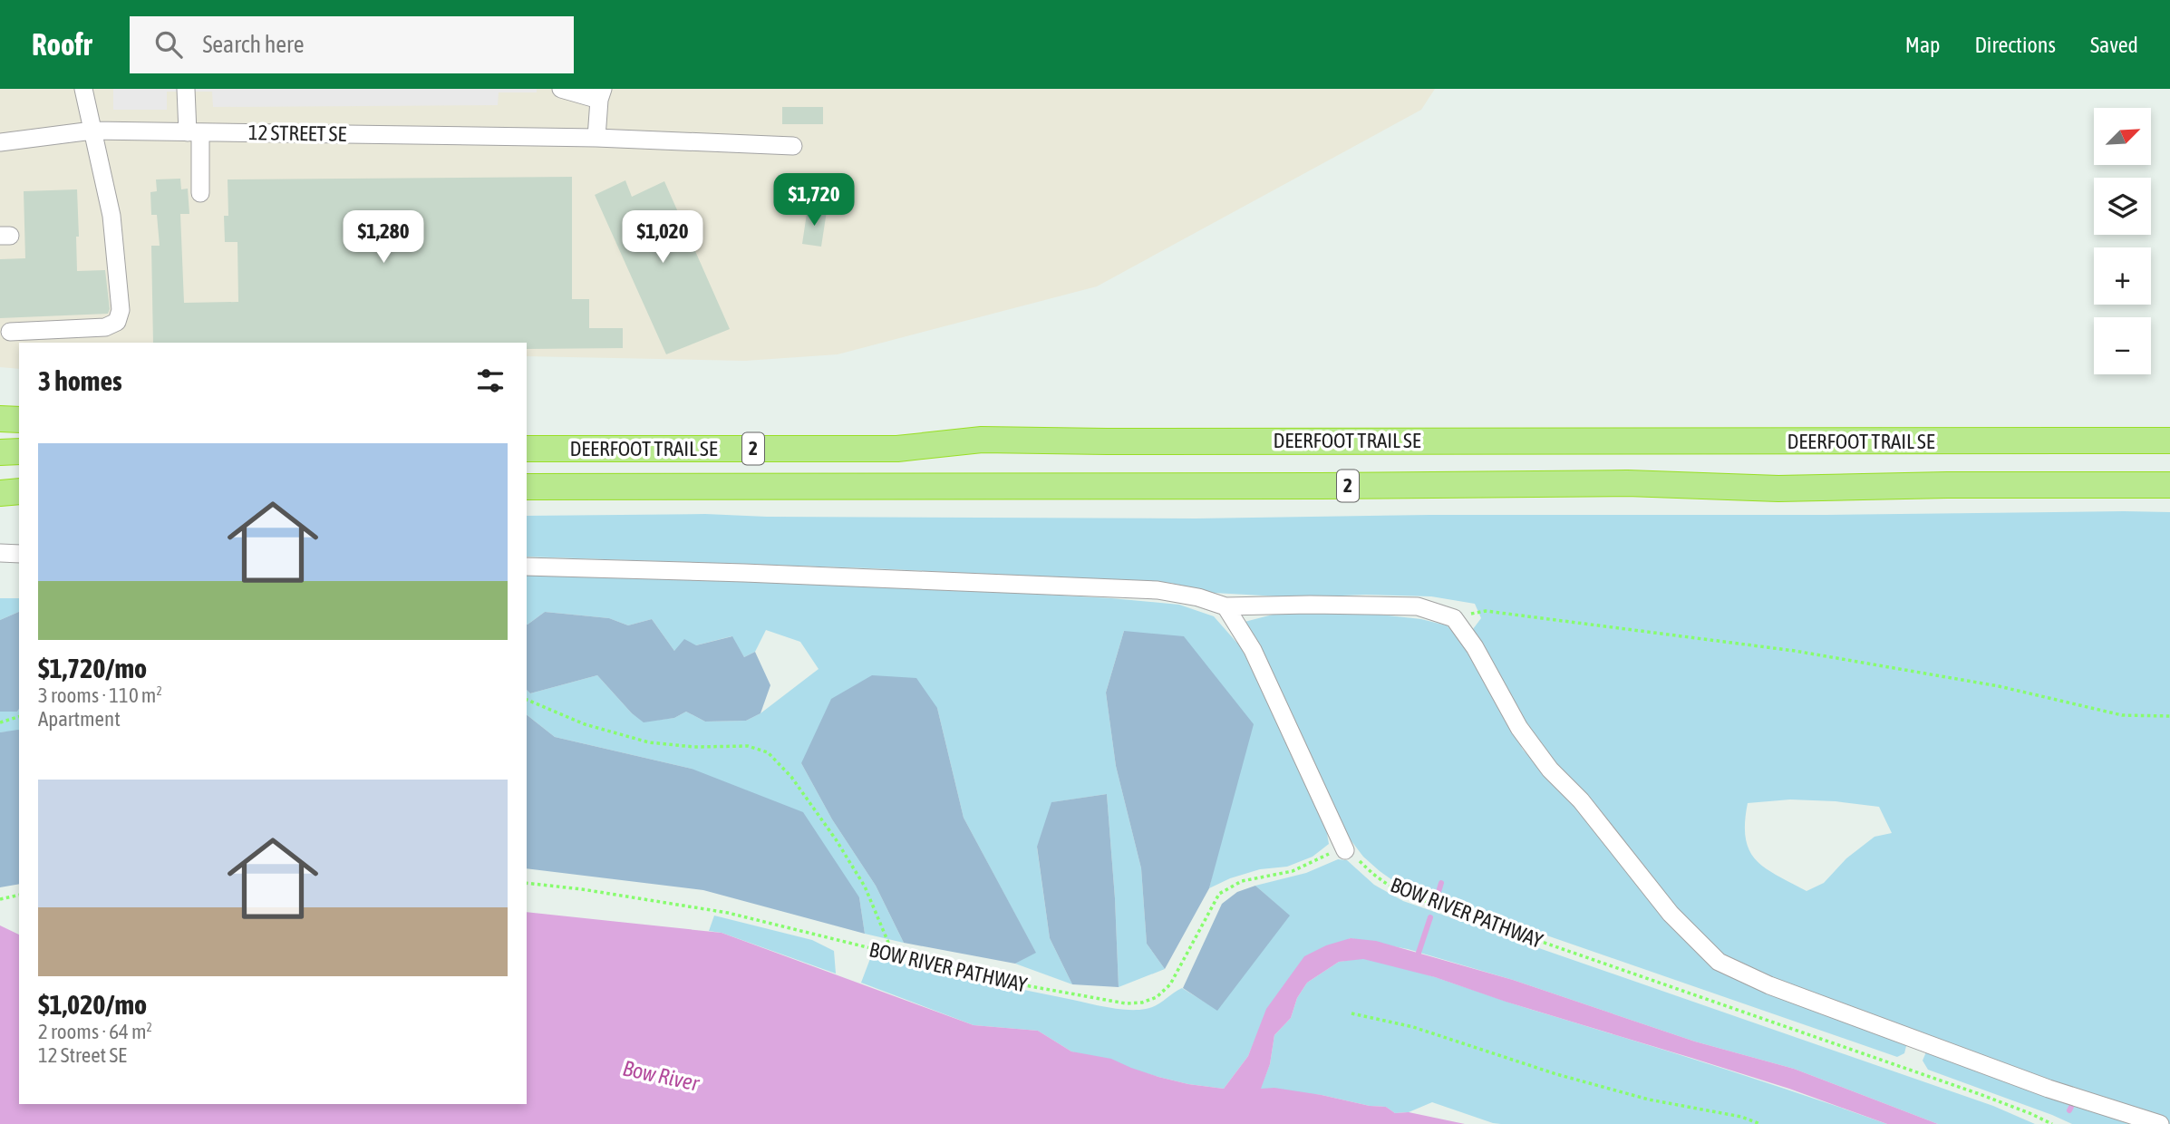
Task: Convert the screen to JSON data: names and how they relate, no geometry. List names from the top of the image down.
{
  "streets": {
    "highway": ["DEERFOOT TRAIL SE", "2"],
    "street": ["12 STREET SE"],
    "path": ["BOW RIVER PATHWAY"]
  },
  "water": ["Bow River"],
  "north": "top right",
  "page": {
    "header": "Roofr",
    "search": "Search here",
    "nav": ["Map", "Directions", "Saved"],
    "map_buttons": ["+", "−"],
    "price": ["$1,720", "$1,280", "$1,020"],
    "heading": "3 homes",
    "list": [
      {
        "name": "$1,720/mo",
        "note": "3 rooms · 110 m² · Apartment"
      },
      {
        "name": "$1,020/mo",
        "note": "2 rooms · 64 m² · 12 Street SE"
      }
    ]
  }
}
